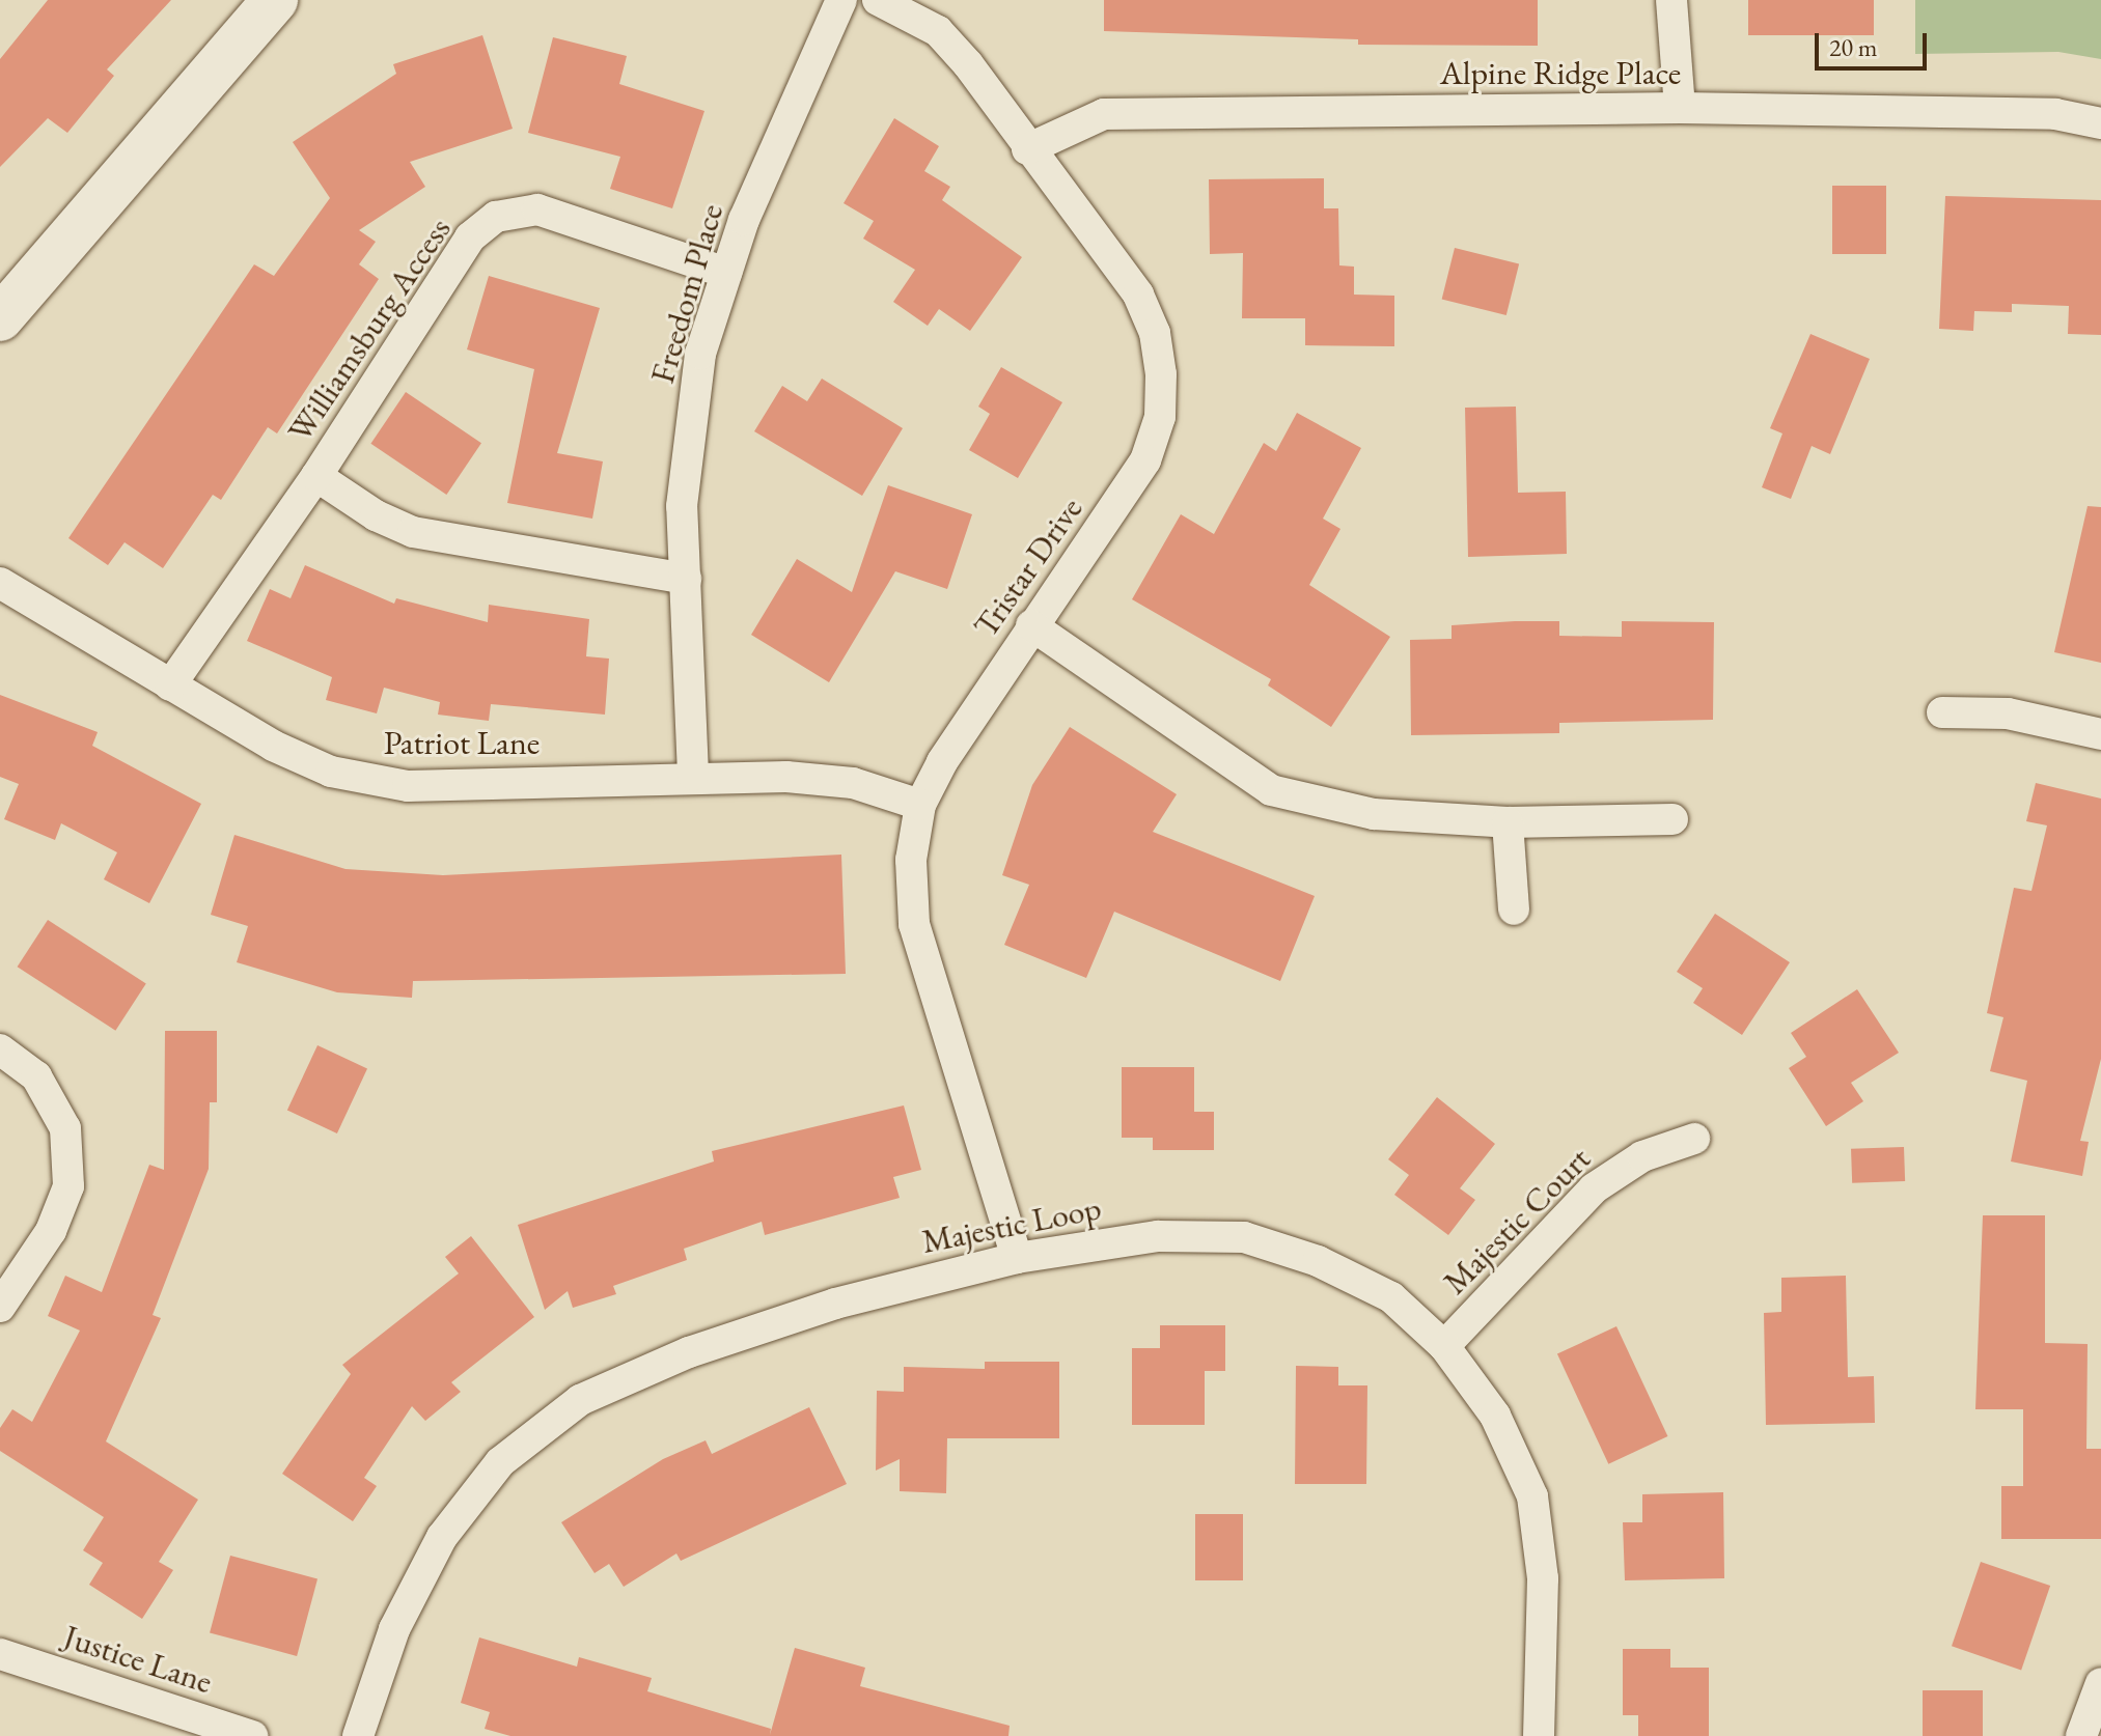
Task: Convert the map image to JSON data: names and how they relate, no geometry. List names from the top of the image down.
{
  "streets": {
    "street": [
      "Alpine Ridge Place",
      "Freedom Place",
      "Williamsburg Access",
      "Tristar Drive",
      "Patriot Lane",
      "Majestic Court",
      "Majestic Loop",
      "Justice Lane"
    ]
  },
  "crossings": [
    ["Alpine Ridge Place", "Tristar Drive"],
    ["Freedom Place", "Williamsburg Access"],
    ["Freedom Place", "Patriot Lane"],
    ["Williamsburg Access", "Patriot Lane"],
    ["Tristar Drive", "Patriot Lane"],
    ["Tristar Drive", "Majestic Loop"],
    ["Majestic Court", "Majestic Loop"]
  ],
  "scale_bar": "20 m"
}
